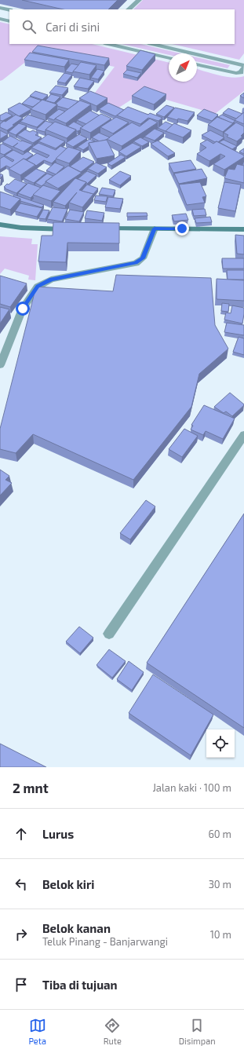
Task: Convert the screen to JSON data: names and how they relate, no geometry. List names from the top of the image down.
{
  "north": "top right",
  "page": {
    "search": "Cari di sini",
    "heading": ["2 mnt", "Jalan kaki · 100 m"],
    "list": [
      ["Lurus", "60 m"],
      ["Belok kiri", "30 m"],
      ["Belok kanan", "Teluk Pinang - Banjarwangi", "10 m"],
      "Tiba di tujuan"
    ],
    "nav": ["Peta", "Rute", "Disimpan"]
  }
}
